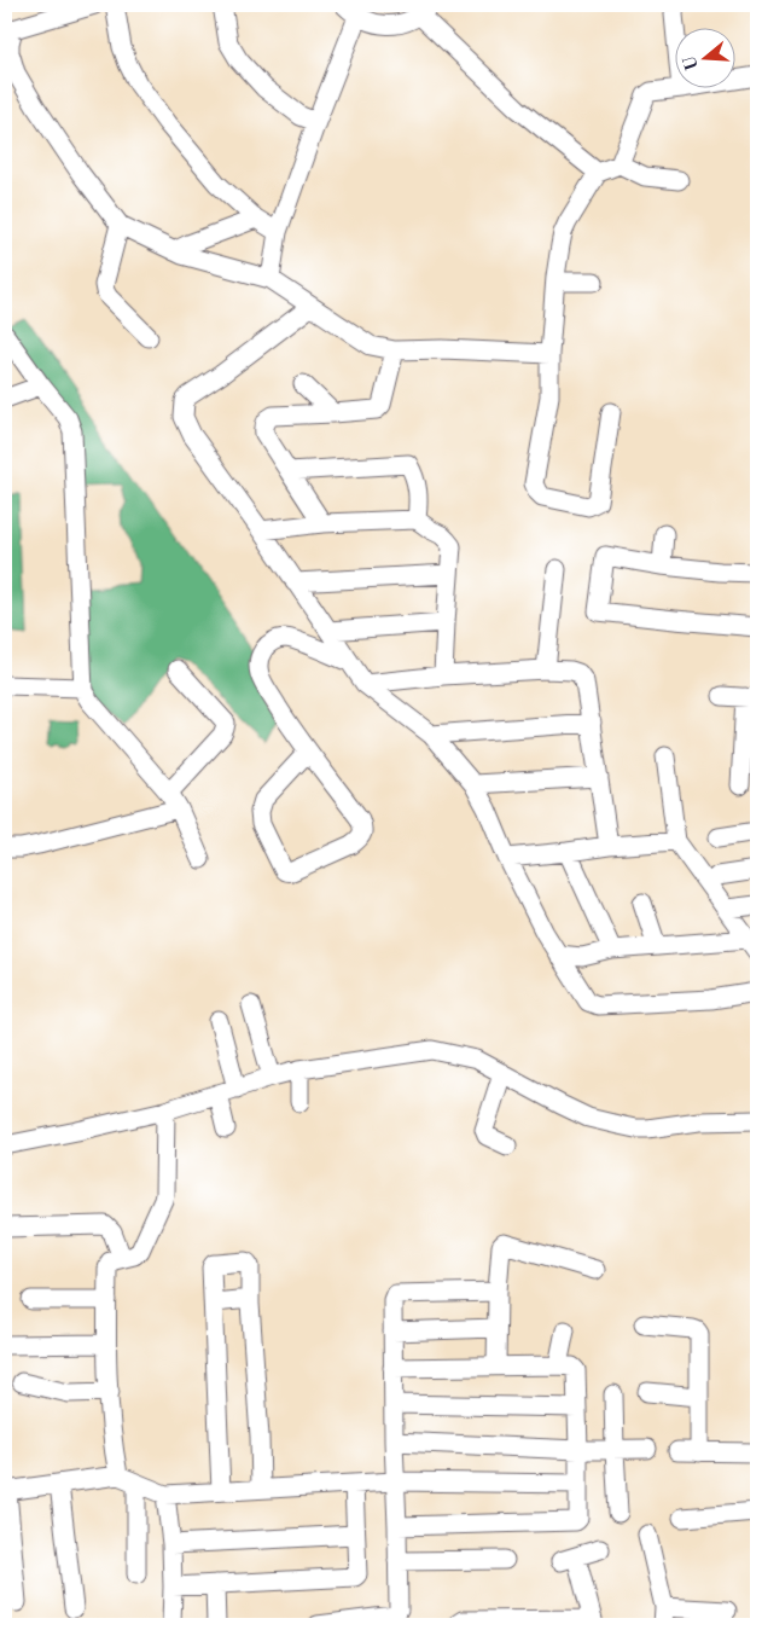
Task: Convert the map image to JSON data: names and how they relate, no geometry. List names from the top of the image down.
{
  "north": "left"
}
